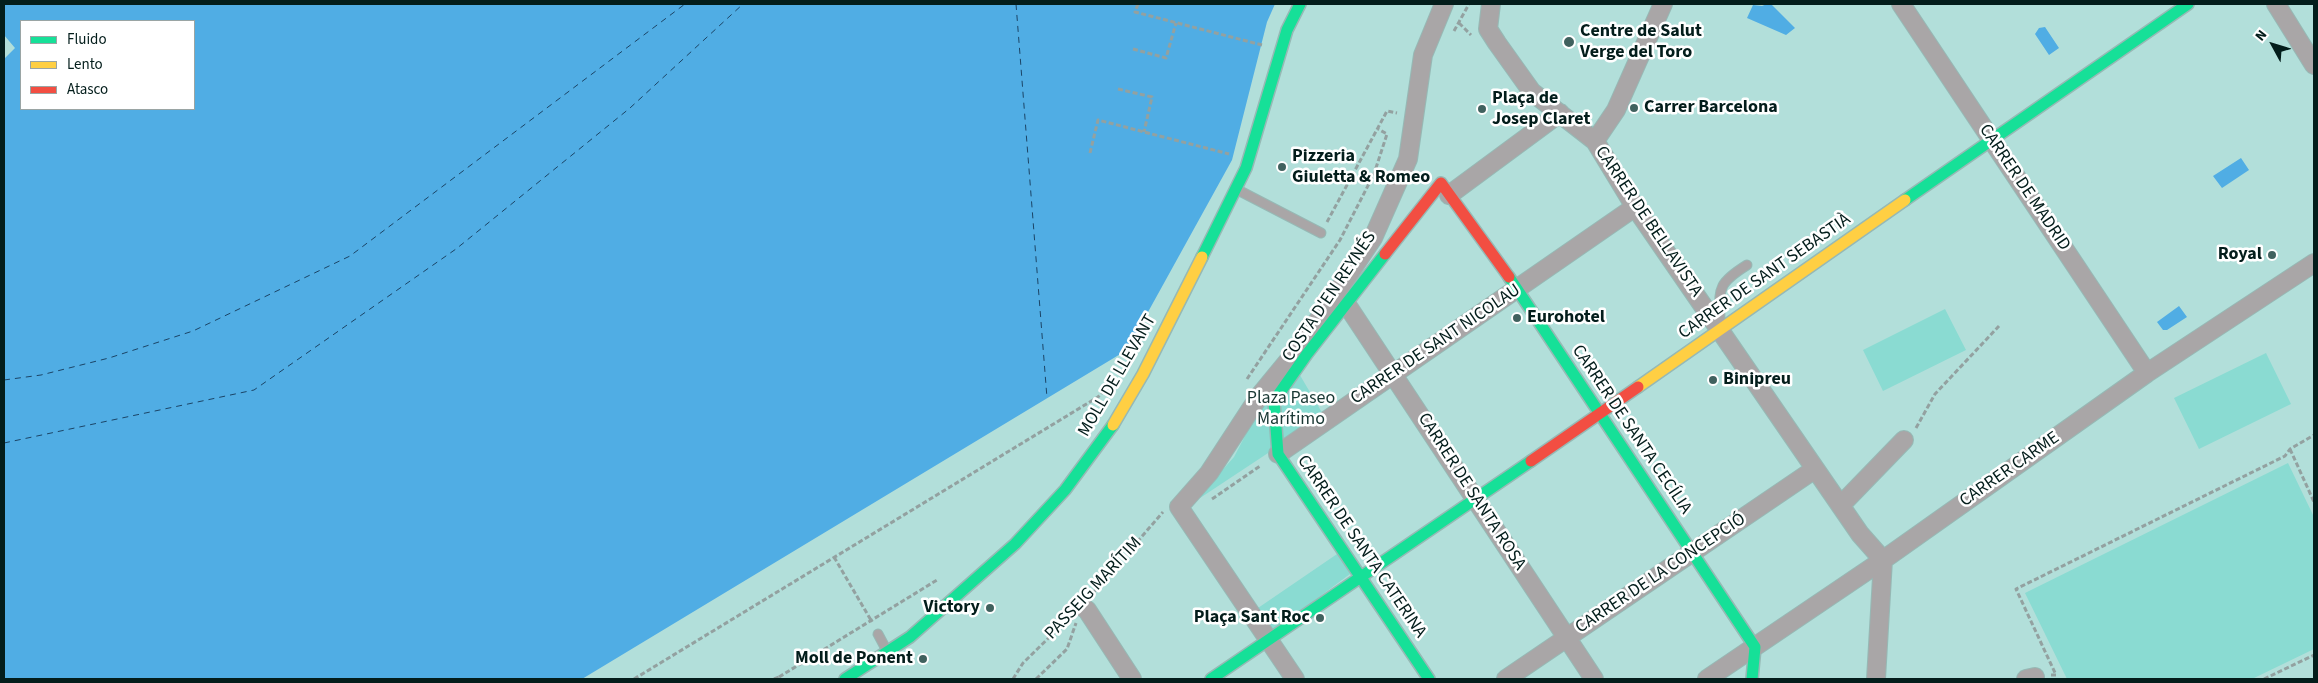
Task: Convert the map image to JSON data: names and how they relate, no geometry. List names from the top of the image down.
{
  "streets": {
    "street": [
      "CARRER DE MADRID",
      "CARRER DE BELLAVISTA",
      "CARRER DE SANT SEBASTIÀ",
      "COSTA D'EN REYNÉS",
      "CARRER DE SANT NICOLAU",
      "MOLL DE LLEVANT",
      "CARRER DE SANTA CECÍLIA",
      "CARRER CARME",
      "CARRER DE SANTA ROSA",
      "CARRER DE SANTA CATERINA",
      "CARRER DE LA CONCEPCIÓ"
    ],
    "path": ["PASSEIG MARÍTIM"]
  },
  "crossings": [
    ["CARRER DE MADRID", "CARRER DE SANT SEBASTIÀ"],
    ["CARRER DE MADRID", "CARRER CARME"],
    ["CARRER DE BELLAVISTA", "CARRER DE SANT SEBASTIÀ"],
    ["CARRER DE BELLAVISTA", "CARRER DE SANT NICOLAU"],
    ["CARRER DE BELLAVISTA", "CARRER CARME"],
    ["CARRER DE BELLAVISTA", "CARRER DE LA CONCEPCIÓ"],
    ["CARRER DE SANT SEBASTIÀ", "CARRER DE SANTA CECÍLIA"],
    ["CARRER DE SANT SEBASTIÀ", "CARRER DE SANTA ROSA"],
    ["CARRER DE SANT SEBASTIÀ", "CARRER DE SANTA CATERINA"],
    ["COSTA D'EN REYNÉS", "PASSEIG MARÍTIM"],
    ["CARRER DE SANT NICOLAU", "CARRER DE SANTA CECÍLIA"],
    ["CARRER DE SANT NICOLAU", "CARRER DE SANTA ROSA"],
    ["CARRER DE SANT NICOLAU", "CARRER DE SANTA CATERINA"],
    ["CARRER DE SANTA CECÍLIA", "CARRER CARME"],
    ["CARRER DE SANTA CECÍLIA", "CARRER DE LA CONCEPCIÓ"],
    ["CARRER DE SANTA ROSA", "CARRER DE SANTA CATERINA"],
    ["CARRER DE SANTA ROSA", "CARRER DE LA CONCEPCIÓ"]
  ],
  "parks": ["Plaza Paseo Marítimo"],
  "places": [
    "Centre de Salut Verge del Toro",
    "Carrer Barcelona",
    "Plaça de Josep Claret",
    "Pizzeria Giuletta & Romeo",
    "Royal",
    "Eurohotel",
    "Binipreu",
    "Victory",
    "Plaça Sant Roc",
    "Moll de Ponent"
  ],
  "legend": ["Fluido", "Lento", "Atasco"],
  "north": "top left"
}
